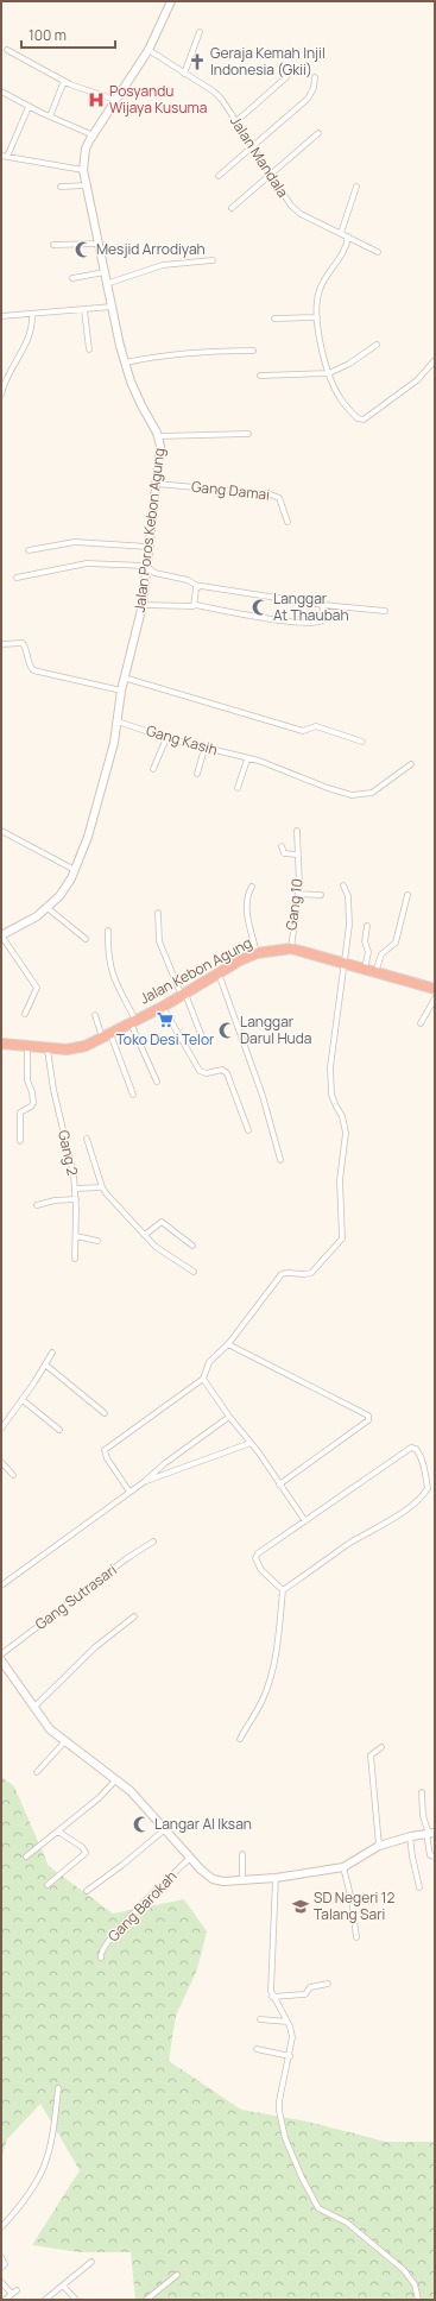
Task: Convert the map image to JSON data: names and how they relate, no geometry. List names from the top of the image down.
{
  "streets": {
    "highway": ["Jalan Kebon Agung"],
    "main road": ["Jalan Poros Kebon Agung"],
    "street": [
      "Jalan Mandala",
      "Gang Damai",
      "Gang Kasih",
      "Gang 10",
      "Gang 2",
      "Gang Sutrasari",
      "Gang Barokah"
    ]
  },
  "crossings": [
    ["Jalan Mandala", "Jalan Poros Kebon Agung"],
    ["Gang Damai", "Jalan Poros Kebon Agung"],
    ["Jalan Poros Kebon Agung", "Gang Kasih"],
    ["Gang 10", "Jalan Kebon Agung"],
    ["Jalan Kebon Agung", "Gang 2"]
  ],
  "places": {
    "church": ["Geraja Kemah Injil Indonesia (Gkii)"],
    "hospital": ["Posyandu Wijaya Kusuma"],
    "mosque": [
      "Mesjid Arrodiyah",
      "Langgar At Thaubah",
      "Langgar Darul Huda",
      "Langar Al Iksan"
    ],
    "supermarket": ["Toko Desi Telor"],
    "school or university": ["SD Negeri 12 Talang Sari"]
  },
  "scale_bar": "100 m"
}
